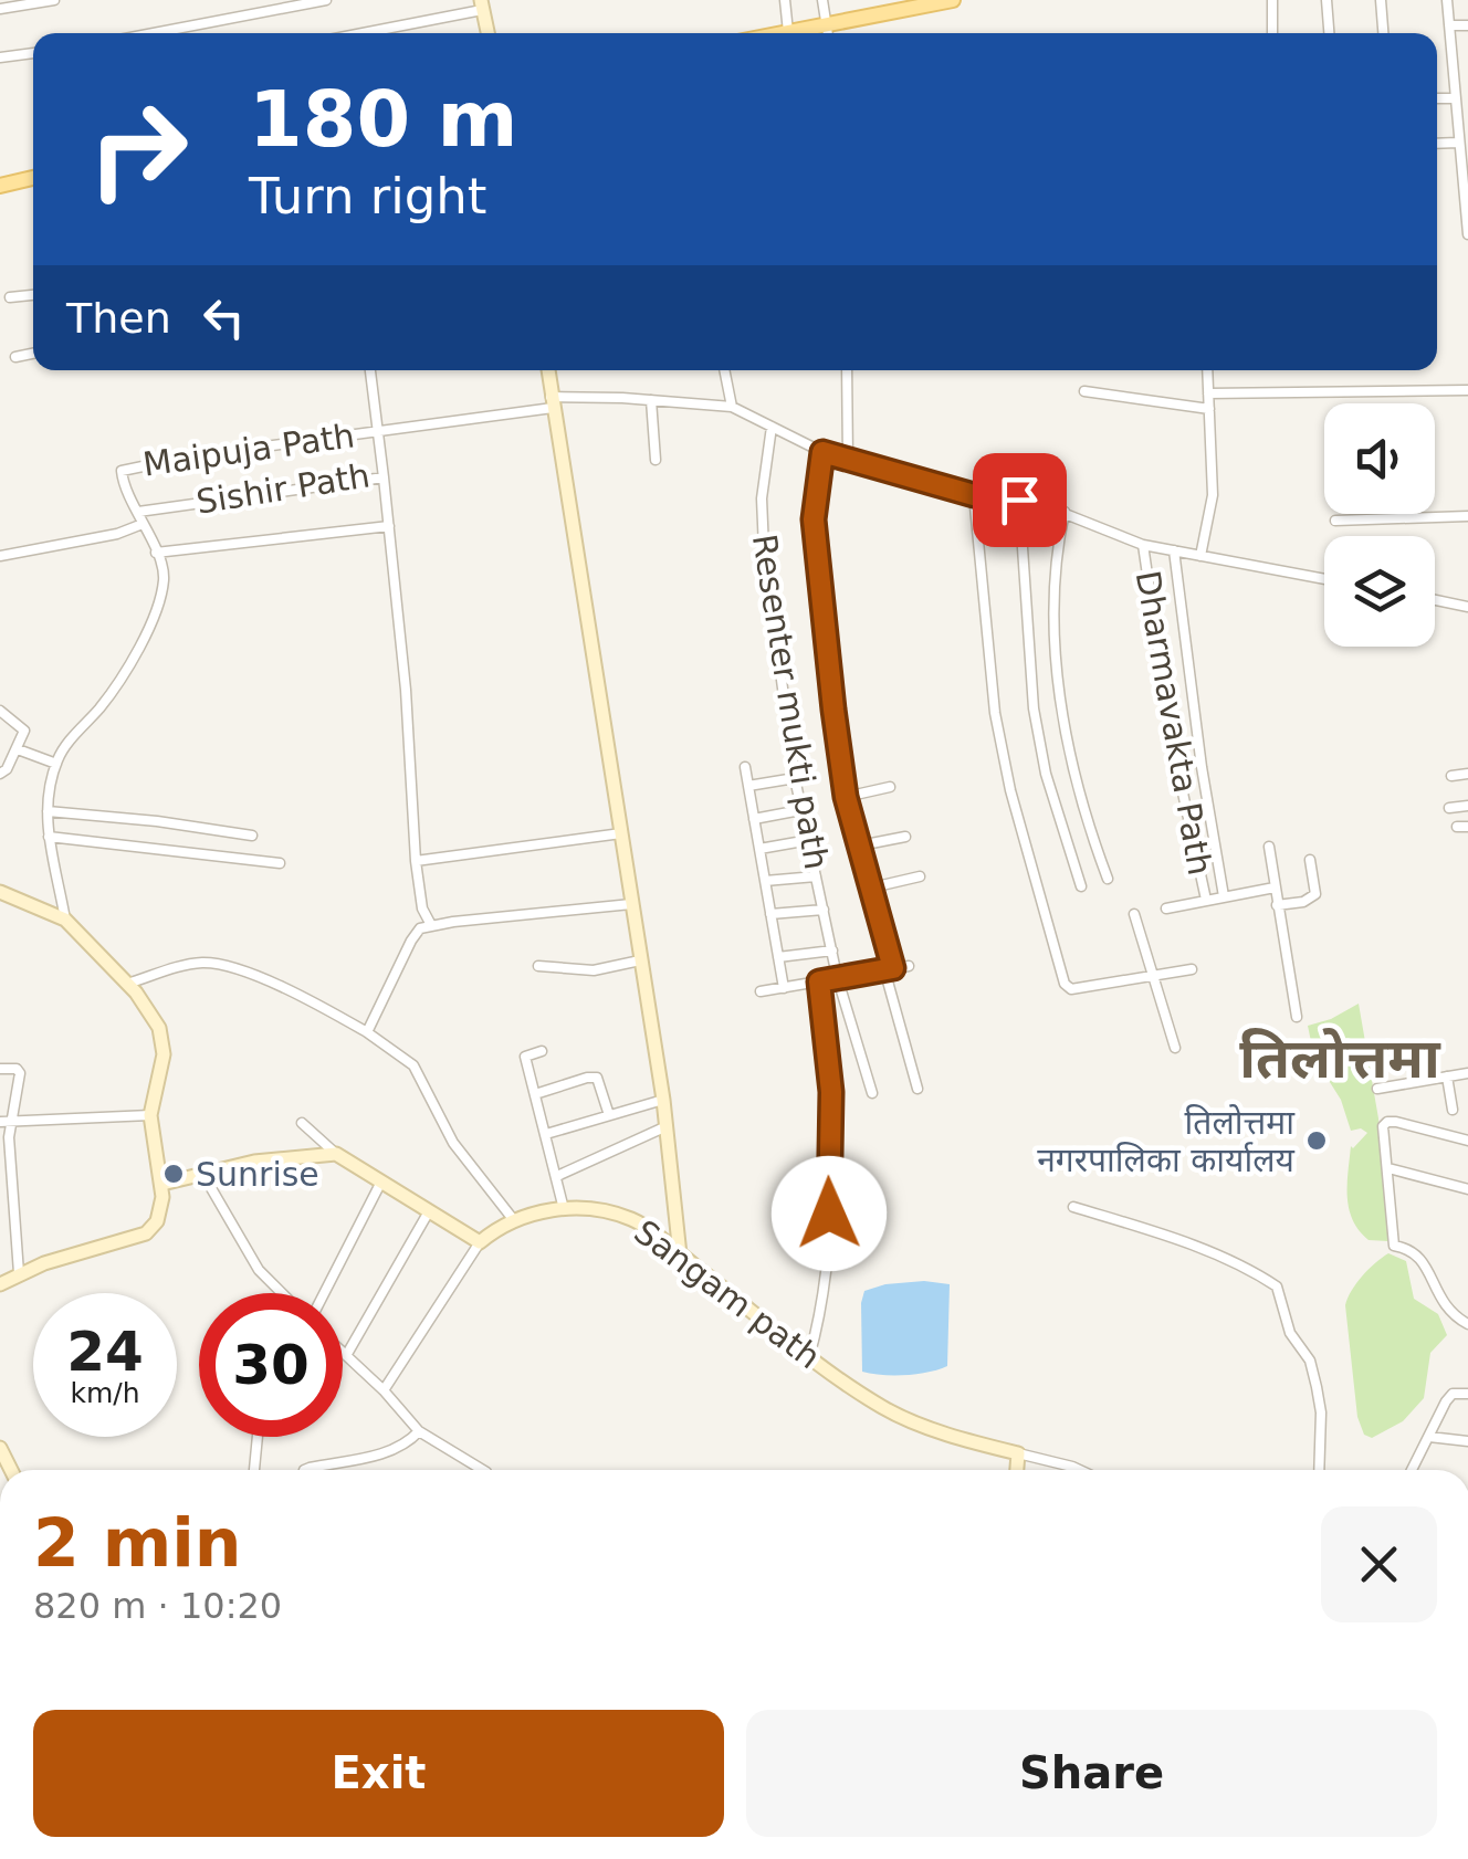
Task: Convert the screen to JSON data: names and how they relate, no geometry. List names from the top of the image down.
{
  "streets": {
    "street": [
      "Maipuja Path",
      "Sishir Path",
      "Resenter mukti path",
      "Dharmavakta Path",
      "Sangam path"
    ]
  },
  "crossings": [
    ["Maipuja Path", "Sishir Path"]
  ],
  "districts": ["तिलोत्तमा"],
  "places": ["तिलोत्तमा नगरपालिका कार्यालय", "Sunrise"],
  "page": {
    "turn": ["180 m", "Turn right"],
    "then": "Then",
    "speed": "24 km/h",
    "limit": "30",
    "heading": ["2 min", "820 m · 10:20"],
    "buttons": ["Exit", "Share"]
  }
}
